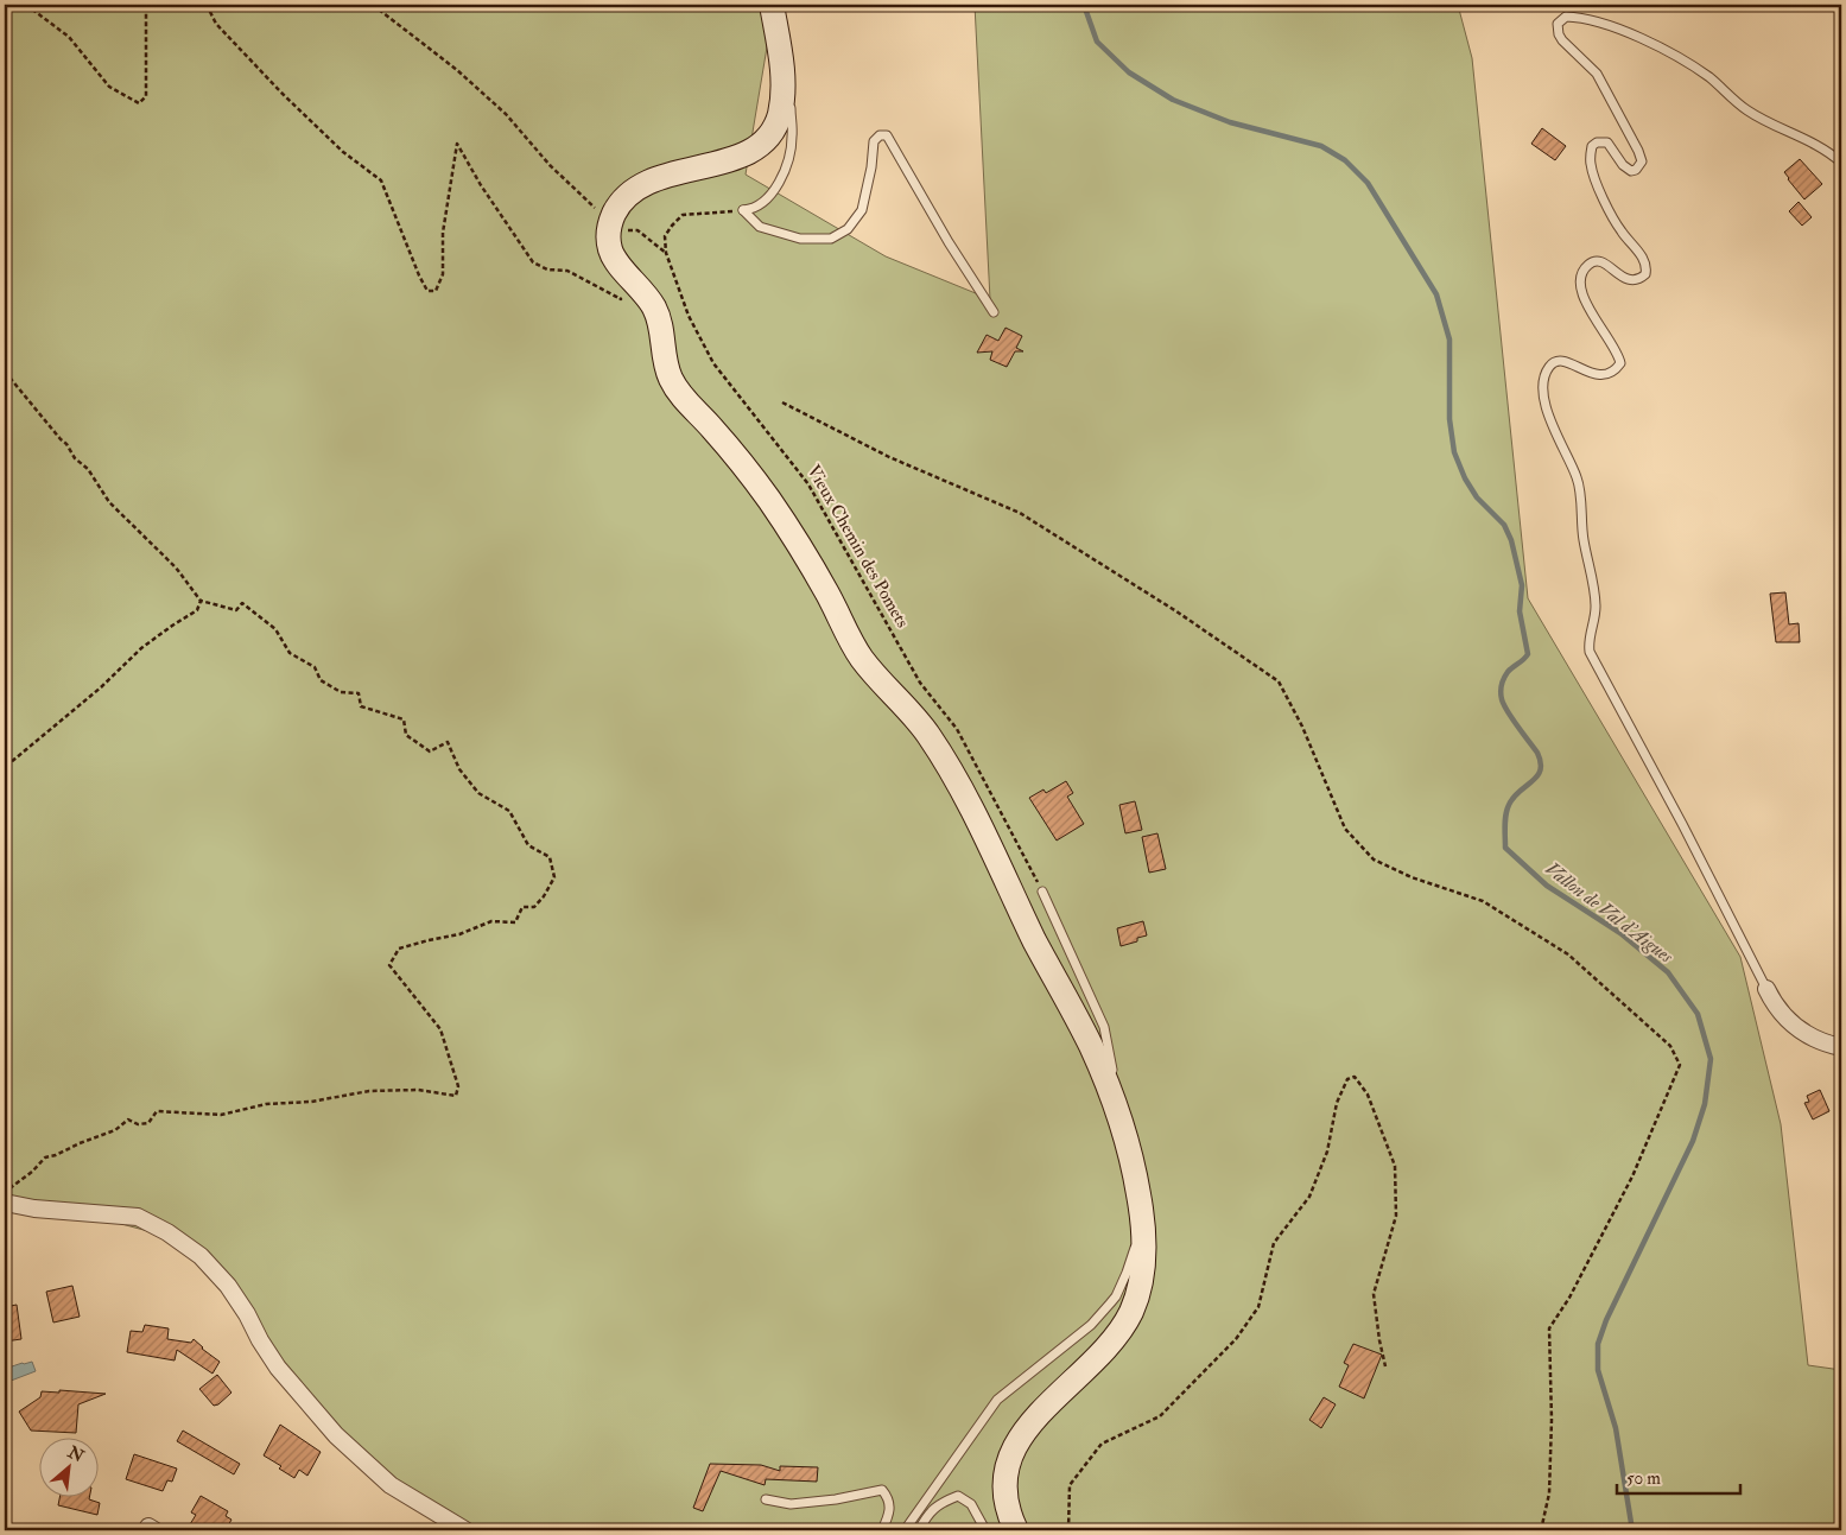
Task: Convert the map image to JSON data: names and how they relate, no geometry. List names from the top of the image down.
{
  "streets": {
    "path": ["Vieux Chemin des Pomets"]
  },
  "water": ["Vallon de Val d'Aigues"],
  "scale_bar": "50 m",
  "north": "top right"
}
